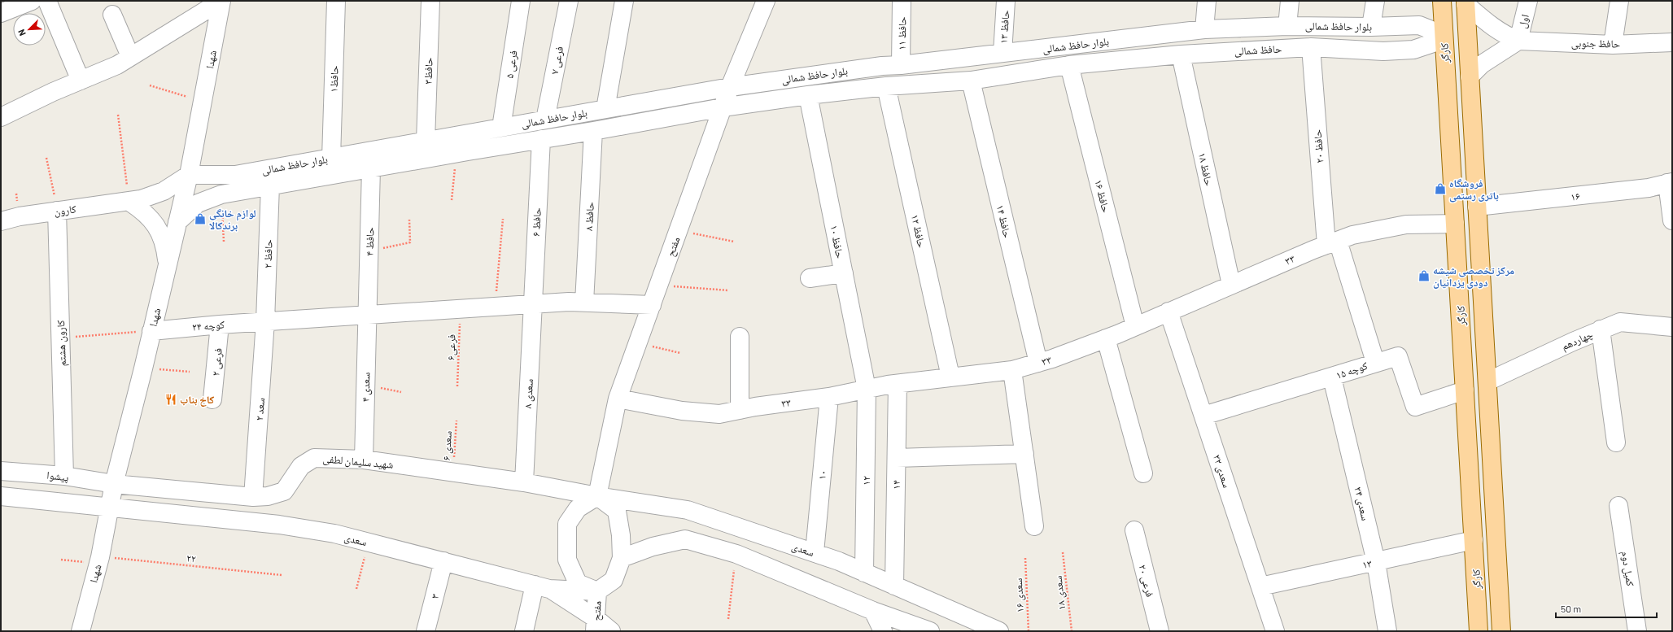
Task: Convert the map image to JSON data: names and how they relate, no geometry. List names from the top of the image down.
{
  "streets": {
    "main road": ["کارگر"],
    "street": [
      "اول",
      "بلوار حافظ شمالی",
      "حافظ ۱۳",
      "حافظ ۱۱",
      "حافظ جنوبی",
      "حافظ شمالی",
      "شهدا",
      "فرعی ۷",
      "فرعی ۵",
      "حافظ۳",
      "حافظ۱",
      "حافظ ۲۰",
      "حافظ ۱۸",
      "حافظ ۱۶",
      "۱۶",
      "کارون",
      "حافظ ۸",
      "حافظ ۱۴",
      "حافظ ۶",
      "حافظ ۱۲",
      "حافظ ۴",
      "حافظ ۱۰",
      "مفتح",
      "حافظ ۲",
      "۳۳",
      "کوچه ۲۴",
      "چهاردهم",
      "کارون هشتم",
      "فرعی ۲",
      "کوچه ۱۵",
      "سعدی ۴",
      "سعدی ۸",
      "سعد ۲",
      "شهید سلیمان لطفی",
      "سعدی ۲۲",
      "۱۰",
      "پیشوا",
      "۱۲",
      "۱۴",
      "سعدی ۲۴",
      "سعدی",
      "۱۳",
      "کمیل دوم",
      "فرعی ۲۰",
      "۳"
    ],
    "path": [
      "فرعی۶",
      "سعدی ۶",
      "۲۲",
      "سعدی ۱۸",
      "سعدی ۱۶"
    ]
  },
  "crossings": [
    ["اول", "حافظ جنوبی"],
    ["بلوار حافظ شمالی", "حافظ ۱۳"],
    ["بلوار حافظ شمالی", "حافظ ۱۱"],
    ["بلوار حافظ شمالی", "حافظ شمالی"],
    ["بلوار حافظ شمالی", "کارگر"],
    ["بلوار حافظ شمالی", "شهدا"],
    ["بلوار حافظ شمالی", "فرعی ۷"],
    ["بلوار حافظ شمالی", "فرعی ۵"],
    ["بلوار حافظ شمالی", "حافظ۳"],
    ["بلوار حافظ شمالی", "حافظ۱"],
    ["بلوار حافظ شمالی", "حافظ ۱۶"],
    ["بلوار حافظ شمالی", "کارون"],
    ["بلوار حافظ شمالی", "حافظ ۸"],
    ["بلوار حافظ شمالی", "حافظ ۱۴"],
    ["بلوار حافظ شمالی", "حافظ ۶"],
    ["بلوار حافظ شمالی", "حافظ ۱۲"],
    ["بلوار حافظ شمالی", "حافظ ۴"],
    ["بلوار حافظ شمالی", "حافظ ۱۰"],
    ["بلوار حافظ شمالی", "مفتح"],
    ["بلوار حافظ شمالی", "حافظ ۲"],
    ["حافظ شمالی", "کارگر"],
    ["حافظ شمالی", "حافظ ۲۰"],
    ["حافظ شمالی", "حافظ ۱۸"],
    ["حافظ شمالی", "حافظ ۱۶"],
    ["کارگر", "۳۳"],
    ["کارگر", "کوچه ۱۵"],
    ["کارگر", "۱۳"],
    ["شهدا", "کارون"],
    ["شهدا", "کوچه ۲۴"],
    ["شهدا", "شهید سلیمان لطفی"],
    ["شهدا", "پیشوا"],
    ["شهدا", "سعدی"],
    ["شهدا", "۲۲"],
    ["حافظ ۲۰", "۳۳"],
    ["حافظ ۲۰", "کوچه ۱۵"],
    ["حافظ ۱۸", "۳۳"],
    ["حافظ ۱۶", "۳۳"],
    ["کارون", "کارون هشتم"],
    ["حافظ ۸", "کوچه ۲۴"],
    ["حافظ ۱۴", "۳۳"],
    ["حافظ ۶", "کوچه ۲۴"],
    ["حافظ ۶", "سعدی ۸"],
    ["حافظ ۱۲", "۳۳"],
    ["حافظ ۴", "کوچه ۲۴"],
    ["حافظ ۴", "سعدی ۴"],
    ["حافظ ۱۰", "۳۳"],
    ["حافظ ۱۰", "۱۲"],
    ["مفتح", "۳۳"],
    ["مفتح", "کوچه ۲۴"],
    ["مفتح", "شهید سلیمان لطفی"],
    ["مفتح", "سعدی"],
    ["حافظ ۲", "کوچه ۲۴"],
    ["حافظ ۲", "سعد ۲"],
    ["۳۳", "سعدی ۲۲"],
    ["۳۳", "۱۰"],
    ["۳۳", "۱۲"],
    ["۳۳", "۱۴"],
    ["کوچه ۲۴", "فرعی۶"],
    ["کوچه ۲۴", "فرعی ۲"],
    ["کوچه ۲۴", "سعدی ۴"],
    ["کوچه ۲۴", "سعدی ۸"],
    ["کوچه ۲۴", "سعد ۲"],
    ["کارون هشتم", "پیشوا"],
    ["کوچه ۱۵", "سعدی ۲۲"],
    ["کوچه ۱۵", "سعدی ۲۴"],
    ["سعدی ۴", "شهید سلیمان لطفی"],
    ["سعدی ۸", "شهید سلیمان لطفی"],
    ["سعد ۲", "شهید سلیمان لطفی"],
    ["سعدی ۶", "شهید سلیمان لطفی"],
    ["شهید سلیمان لطفی", "پیشوا"],
    ["شهید سلیمان لطفی", "سعدی"],
    ["سعدی ۲۲", "۱۳"],
    ["۱۰", "سعدی"],
    ["۱۲", "سعدی"],
    ["۱۴", "سعدی"],
    ["سعدی ۲۴", "۱۳"],
    ["سعدی", "۳"]
  ],
  "places": {
    "shop": ["فروشگاه باتری رستمی", "لوازم خانگی برندکالا", "مرکز تخصصی شیشه دودی یزدانیان"],
    "restaurant": ["کاخ بناب"]
  },
  "scale_bar": "50 m",
  "north": "bottom left"
}
